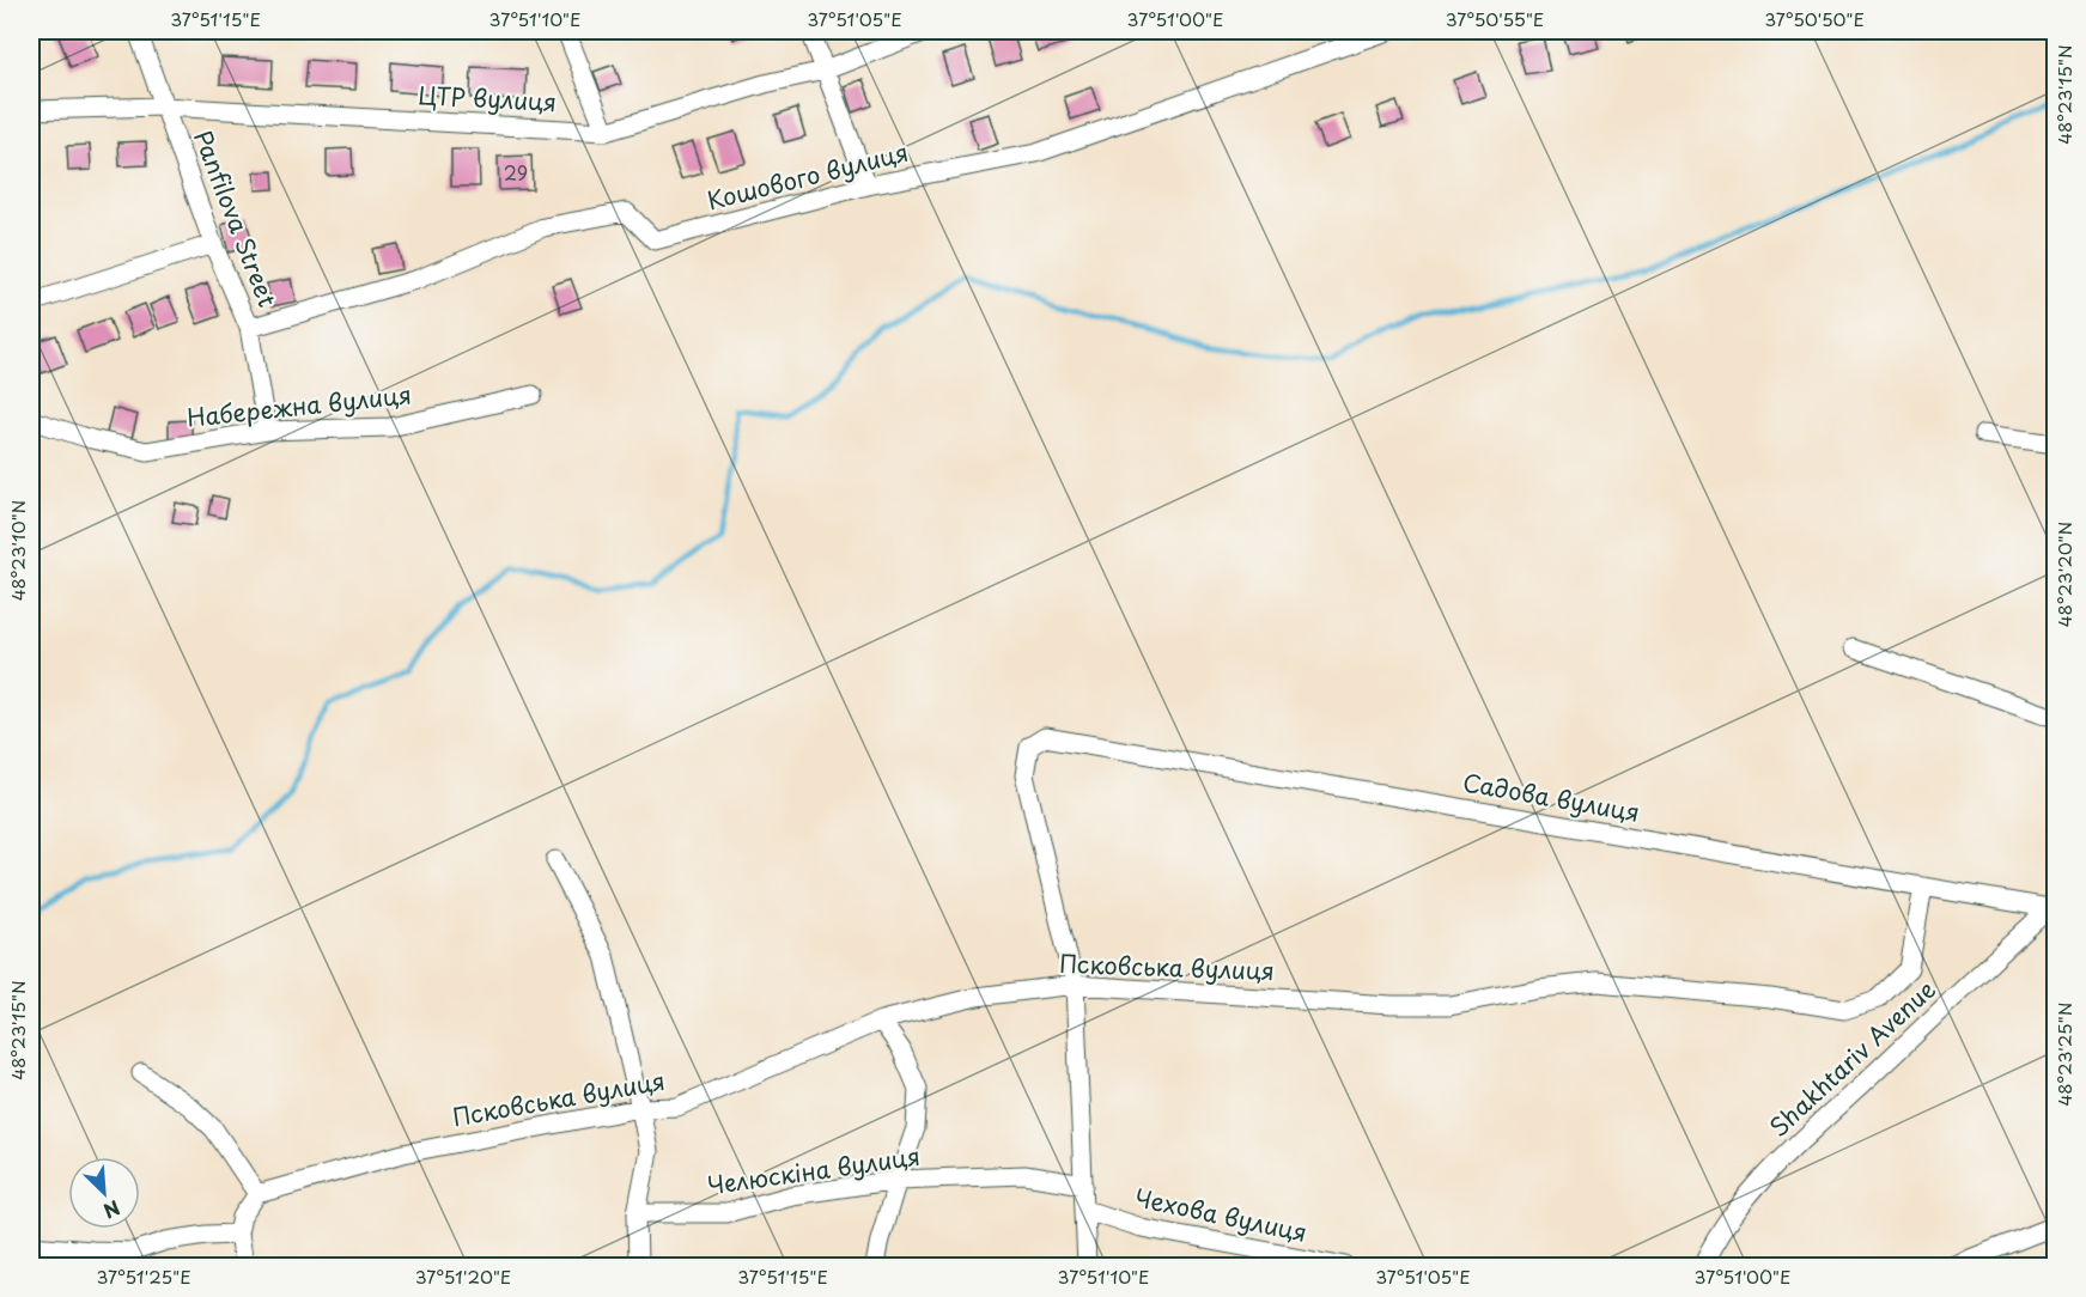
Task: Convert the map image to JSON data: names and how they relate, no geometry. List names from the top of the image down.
{
  "streets": {
    "street": [
      "ЦТР вулиця",
      "Кошового вулиця",
      "Panfilova Street",
      "Набережна вулиця",
      "Садова вулиця",
      "Псковська вулиця",
      "Shakhtariv Avenue",
      "Челюскіна вулиця",
      "Чехова вулиця"
    ]
  },
  "crossings": [
    ["ЦТР вулиця", "Panfilova Street"],
    ["Кошового вулиця", "Panfilova Street"],
    ["Panfilova Street", "Набережна вулиця"],
    ["Садова вулиця", "Псковська вулиця"],
    ["Садова вулиця", "Shakhtariv Avenue"]
  ],
  "house_numbers": ["29"],
  "north": "bottom right",
  "coordinates": [
    "37°51'15\"E",
    "37°51'10\"E",
    "37°51'05\"E",
    "37°51'00\"E",
    "37°50'55\"E",
    "37°50'50\"E",
    "48°23'15\"N",
    "48°23'10\"N",
    "48°23'20\"N",
    "48°23'25\"N",
    "37°51'25\"E",
    "37°51'20\"E"
  ]
}
